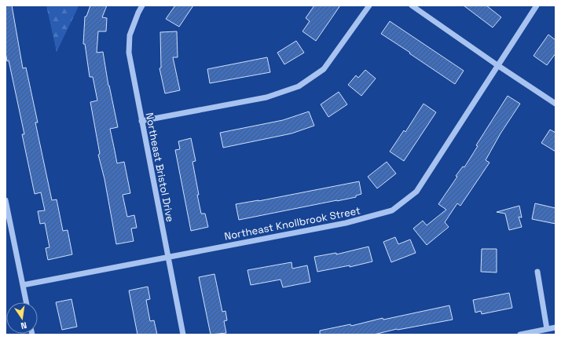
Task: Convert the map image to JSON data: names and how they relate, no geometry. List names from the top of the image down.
{
  "streets": {
    "street": ["Northeast Bristol Drive", "Northeast Knollbrook Street"]
  },
  "crossings": [
    ["Northeast Bristol Drive", "Northeast Knollbrook Street"]
  ],
  "north": "bottom"
}
